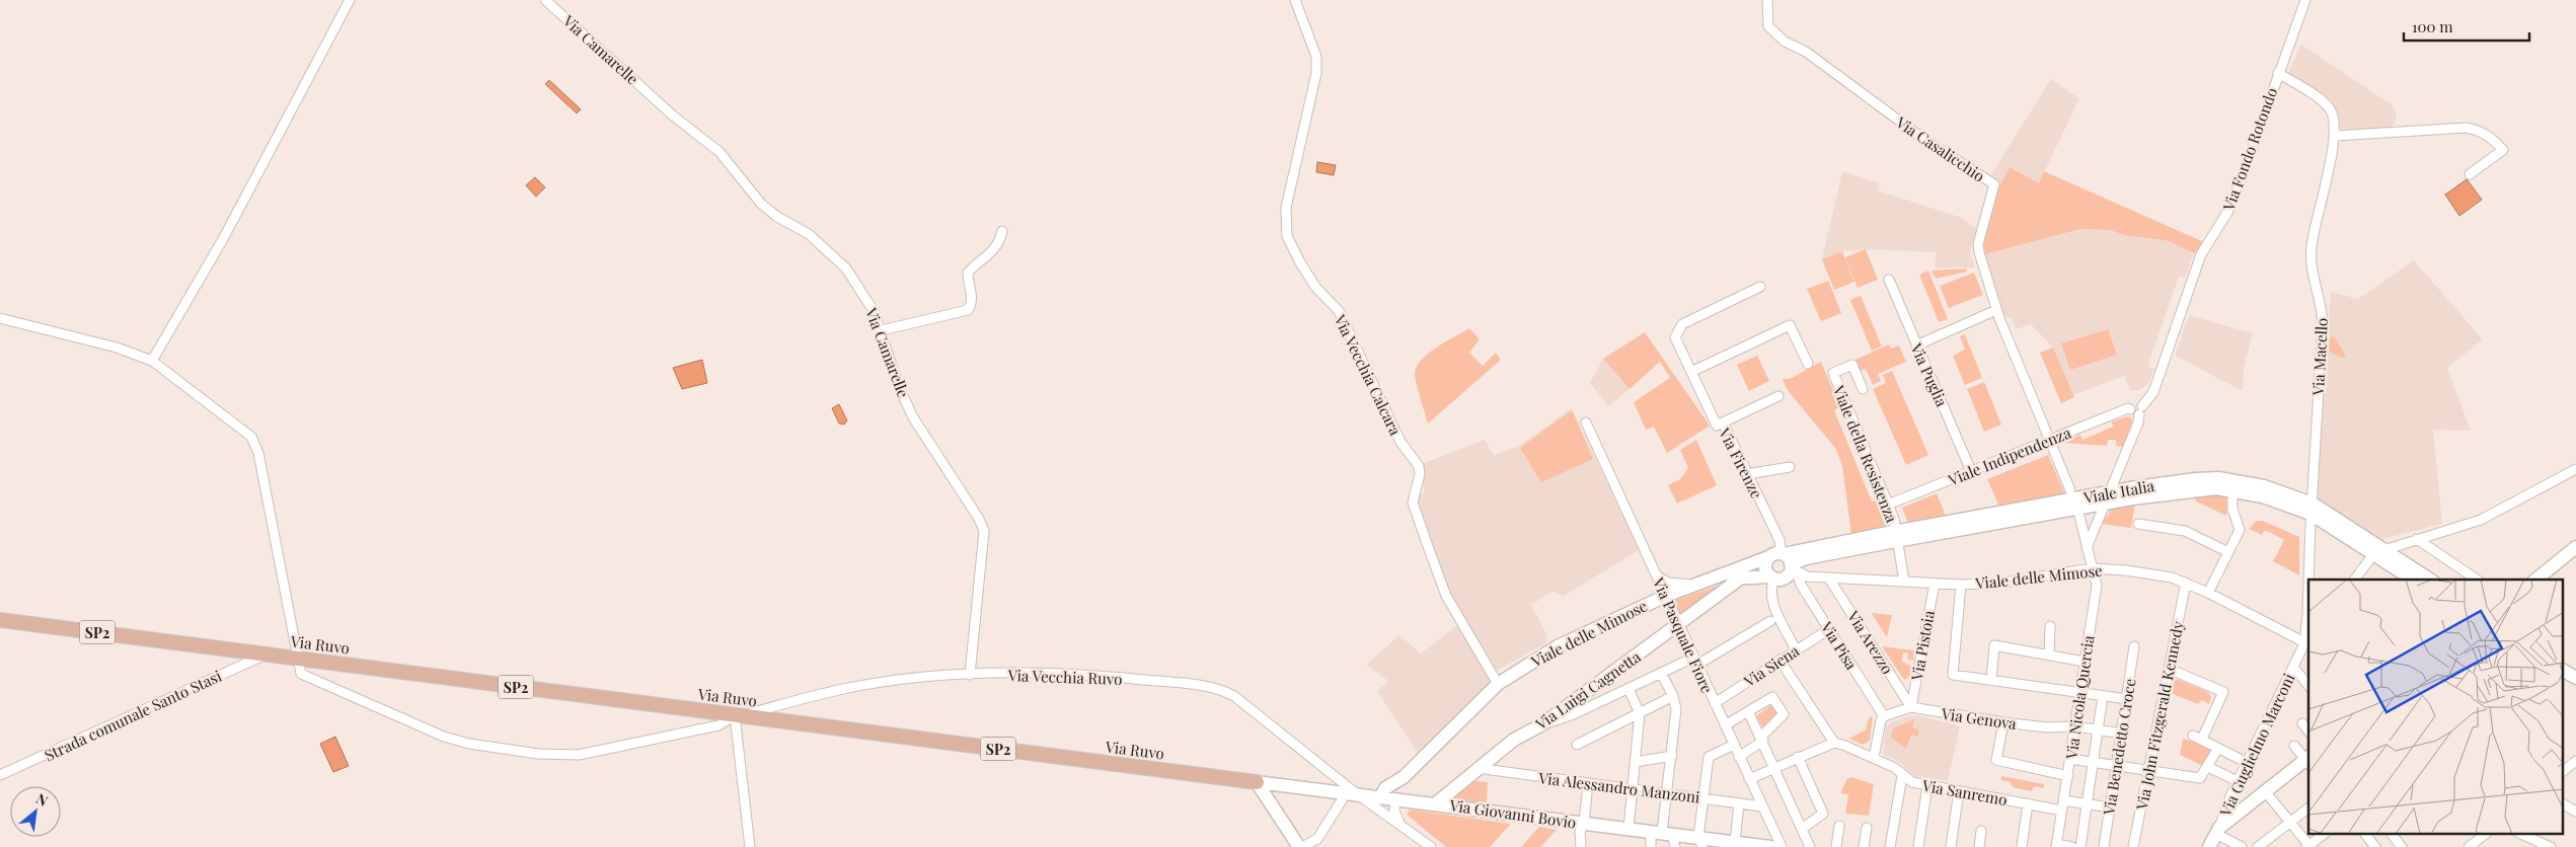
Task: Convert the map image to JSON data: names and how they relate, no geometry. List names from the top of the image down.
{
  "streets": {
    "main road": [
      "Viale Italia",
      "Viale delle Mimose",
      "SP2",
      "Via Ruvo",
      "Via Luigi Cagnetta",
      "Via Guglielmo Marconi",
      "Via Giovanni Bovio"
    ],
    "street": [
      "Via Camarelle",
      "Via Casalicchio",
      "Via Fondo Rotondo",
      "Via Macello",
      "Via Vecchia Calcara",
      "Via Puglia",
      "Viale della Resistenza",
      "Viale Indipendenza",
      "Via Firenze",
      "Via Pasquale Fiore",
      "Via Arezzo",
      "Via Pisa",
      "Via Pistoia",
      "Via Siena",
      "Via Vecchia Ruvo",
      "Via Nicola Quercia",
      "Strada comunale Santo Stasi",
      "Via John Fitzgerald Kennedy",
      "Via Genova",
      "Via Benedetto Croce",
      "Via Alessandro Manzoni",
      "Via Sanremo"
    ]
  },
  "crossings": [
    ["Via Camarelle", "Via Vecchia Ruvo"],
    ["Via Casalicchio", "Viale Indipendenza"],
    ["Via Casalicchio", "Viale Italia"],
    ["Via Casalicchio", "Via Nicola Quercia"],
    ["Via Fondo Rotondo", "Via Macello"],
    ["Via Fondo Rotondo", "Viale Indipendenza"],
    ["Via Macello", "Viale Italia"],
    ["Via Macello", "Viale delle Mimose"],
    ["Via Macello", "Via Guglielmo Marconi"],
    ["Via Vecchia Calcara", "Viale delle Mimose"],
    ["Via Puglia", "Viale Indipendenza"],
    ["Viale della Resistenza", "Viale Indipendenza"],
    ["Viale della Resistenza", "Viale Italia"],
    ["Viale della Resistenza", "Viale delle Mimose"],
    ["Via Firenze", "Viale Italia"],
    ["Via Firenze", "Viale delle Mimose"],
    ["Via Firenze", "Via Pisa"],
    ["Viale Italia", "Viale delle Mimose"],
    ["Viale Italia", "Via Pisa"],
    ["Viale Italia", "Via Nicola Quercia"],
    ["Viale delle Mimose", "Via Pasquale Fiore"],
    ["Viale delle Mimose", "Via Arezzo"],
    ["Viale delle Mimose", "Via Pisa"],
    ["Viale delle Mimose", "Via Pistoia"],
    ["Viale delle Mimose", "Via Luigi Cagnetta"],
    ["Viale delle Mimose", "Via Nicola Quercia"],
    ["Viale delle Mimose", "Via John Fitzgerald Kennedy"],
    ["Viale delle Mimose", "Via Guglielmo Marconi"],
    ["Viale delle Mimose", "Via Giovanni Bovio"],
    ["Via Pasquale Fiore", "Via Siena"],
    ["Via Pasquale Fiore", "Via Luigi Cagnetta"],
    ["Via Pasquale Fiore", "Via Alessandro Manzoni"],
    ["Via Arezzo", "Via Pistoia"],
    ["Via Arezzo", "Via Genova"],
    ["Via Ruvo", "Via Vecchia Ruvo"],
    ["Via Ruvo", "Strada comunale Santo Stasi"],
    ["Via Ruvo", "Via Giovanni Bovio"],
    ["Via Pisa", "Via Siena"],
    ["Via Pisa", "Via Genova"],
    ["Via Pistoia", "Via Genova"],
    ["Via Vecchia Ruvo", "Via Giovanni Bovio"],
    ["Via Luigi Cagnetta", "Via Alessandro Manzoni"],
    ["Via Luigi Cagnetta", "Via Giovanni Bovio"],
    ["Via Nicola Quercia", "Via Genova"],
    ["Via Nicola Quercia", "Via Sanremo"],
    ["Via Genova", "Via Benedetto Croce"],
    ["Via Benedetto Croce", "Via Sanremo"]
  ],
  "scale_bar": "100 m",
  "north": "top right"
}
